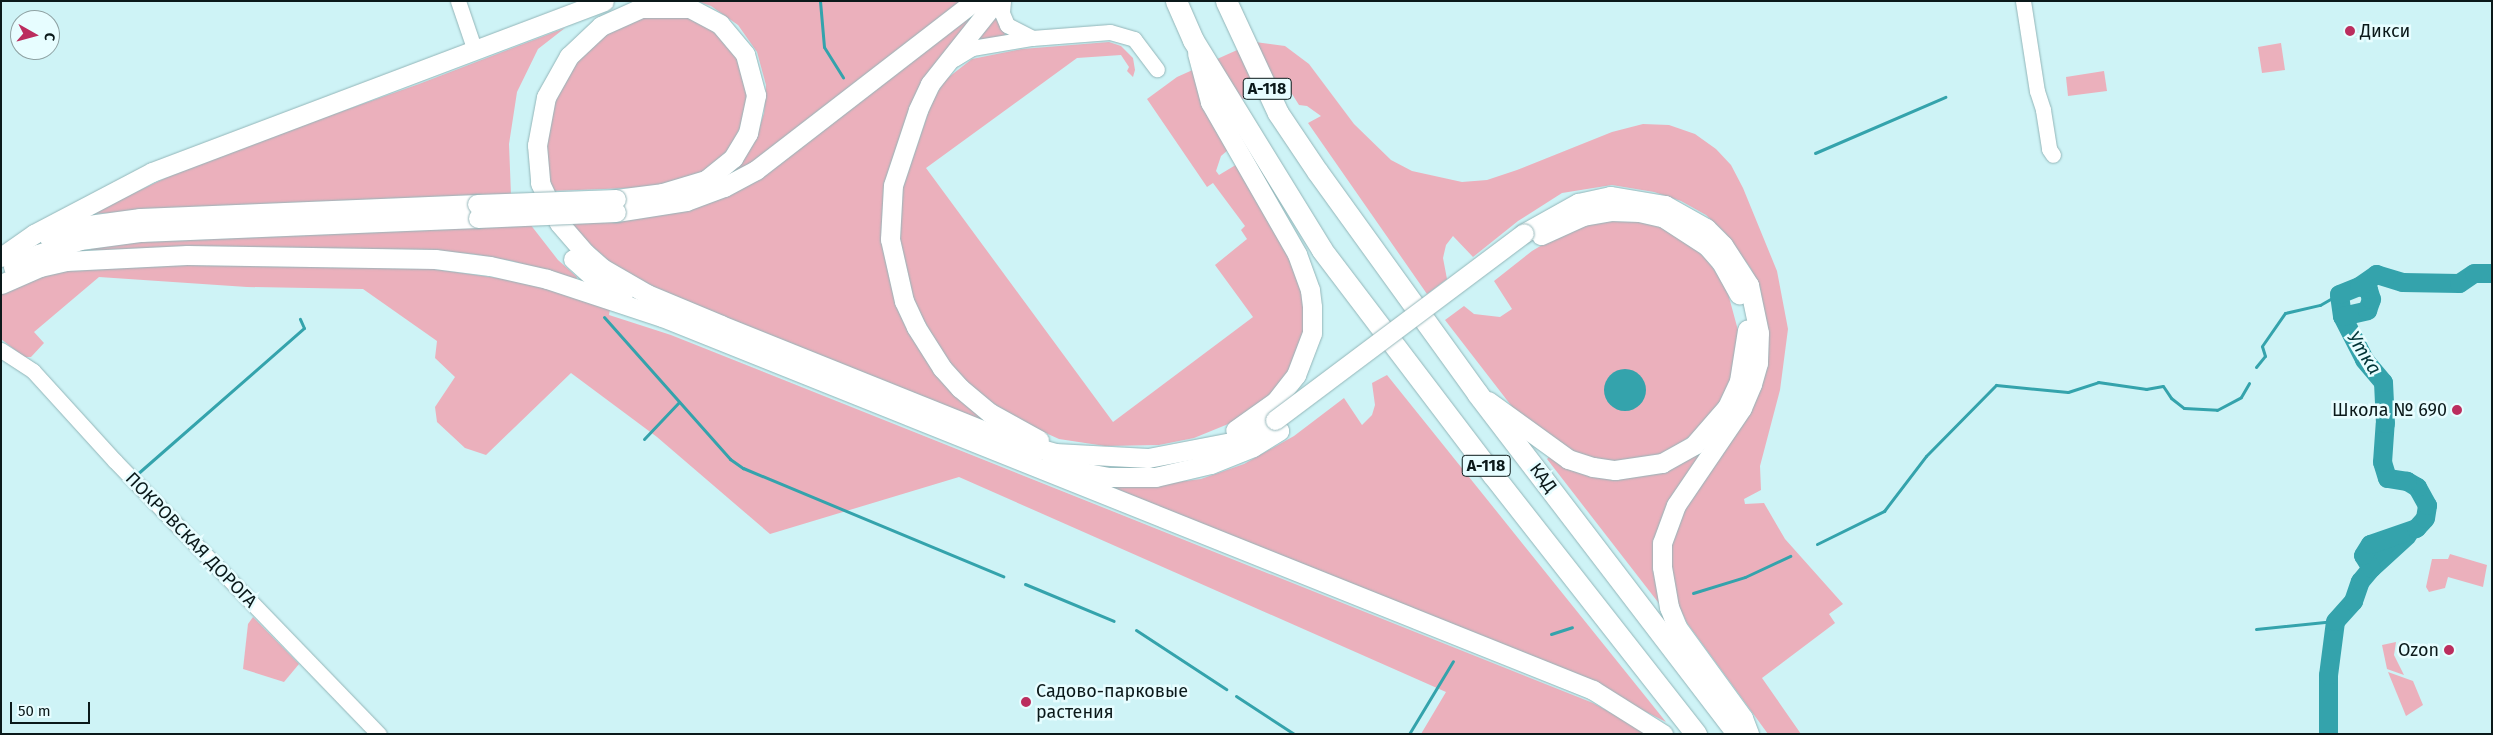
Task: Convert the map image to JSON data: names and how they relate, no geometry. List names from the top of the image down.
{
  "streets": {
    "highway": ["А-118", "КАД"],
    "street": ["ПОКРОВСКАЯ ДОРОГА"]
  },
  "water": ["Утка"],
  "places": [
    "Дикси",
    "Школа № 690",
    "Ozon",
    "Садово-парковые растения"
  ],
  "scale_bar": "50 m",
  "north": "right"
}
